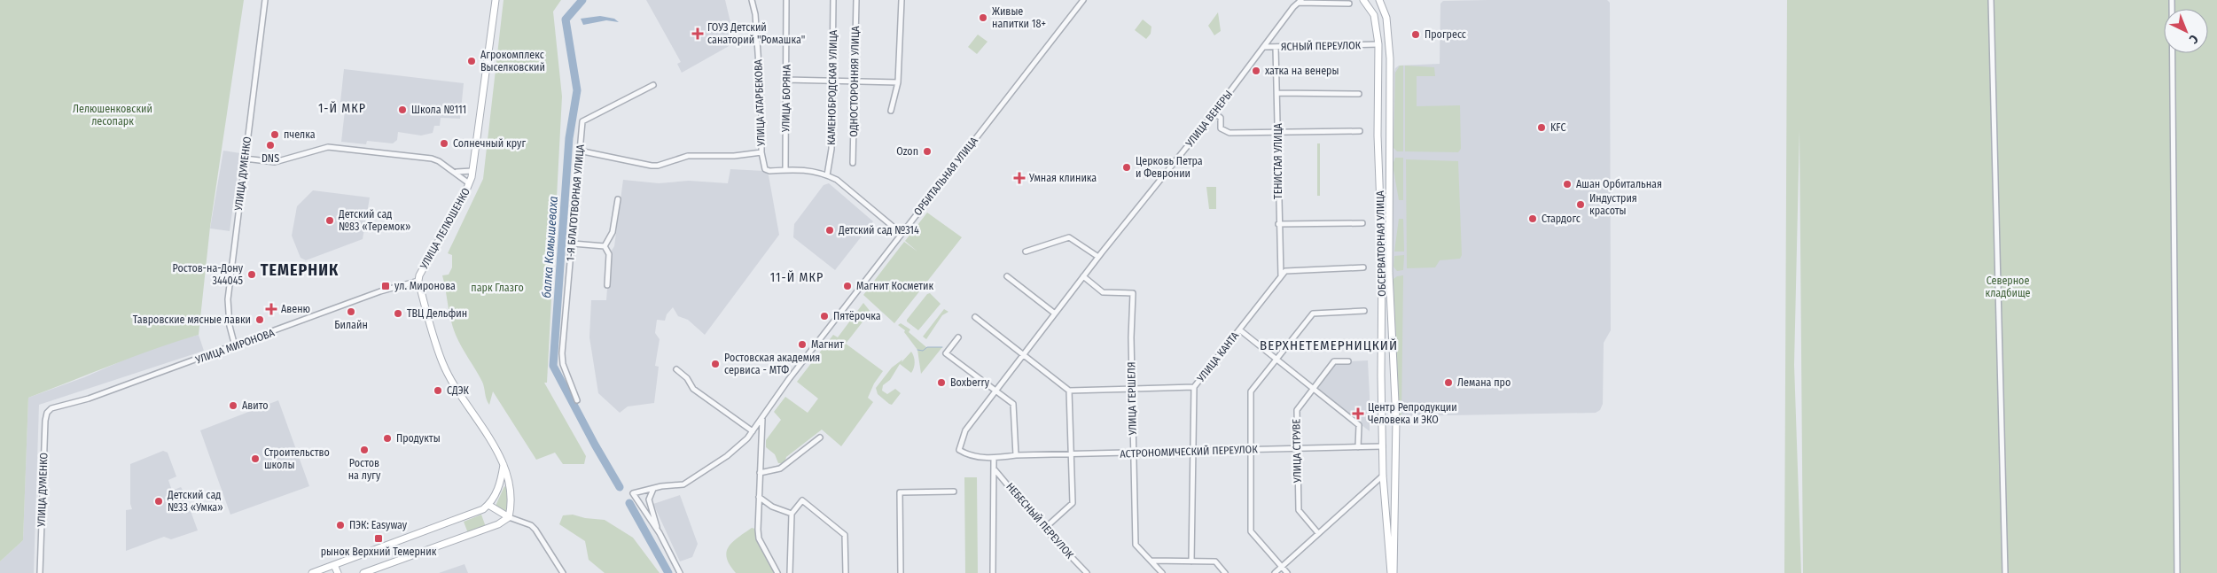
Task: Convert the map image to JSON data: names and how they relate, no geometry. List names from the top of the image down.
{
  "streets": {
    "main road": ["УЛИЦА ЛЕЛЮШЕНКО", "ОБСЕРВАТОРНАЯ УЛИЦА"],
    "street": [
      "ЯСНЫЙ ПЕРЕУЛОК",
      "ОДНОСТОРОННЯЯ УЛИЦА",
      "КАМЕНОБРОДСКАЯ УЛИЦА",
      "УЛИЦА БОРЯНА",
      "УЛИЦА АТАРБЕКОВА",
      "УЛИЦА ВЕНЕРЫ",
      "ТЕНИСТАЯ УЛИЦА",
      "УЛИЦА ДУМЕНКО",
      "ОРБИТАЛЬНАЯ УЛИЦА",
      "1-Я БЛАГОТВОРНАЯ УЛИЦА",
      "УЛИЦА МИРОНОВА",
      "УЛИЦА КАНТА",
      "УЛИЦА ГЕРШЕЛЯ",
      "УЛИЦА СТРУВЕ",
      "АСТРОНОМИЧЕСКИЙ ПЕРЕУЛОК",
      "НЕБЕСНЫЙ ПЕРЕУЛОК"
    ]
  },
  "crossings": [
    ["ЯСНЫЙ ПЕРЕУЛОК", "УЛИЦА ВЕНЕРЫ"],
    ["ЯСНЫЙ ПЕРЕУЛОК", "ТЕНИСТАЯ УЛИЦА"],
    ["ЯСНЫЙ ПЕРЕУЛОК", "ОБСЕРВАТОРНАЯ УЛИЦА"],
    ["УЛИЦА БОРЯНА", "УЛИЦА АТАРБЕКОВА"],
    ["УЛИЦА АТАРБЕКОВА", "1-Я БЛАГОТВОРНАЯ УЛИЦА"],
    ["УЛИЦА ВЕНЕРЫ", "УЛИЦА ГЕРШЕЛЯ"],
    ["УЛИЦА ВЕНЕРЫ", "АСТРОНОМИЧЕСКИЙ ПЕРЕУЛОК"],
    ["ТЕНИСТАЯ УЛИЦА", "УЛИЦА КАНТА"],
    ["УЛИЦА ДУМЕНКО", "УЛИЦА МИРОНОВА"],
    ["УЛИЦА ЛЕЛЮШЕНКО", "УЛИЦА МИРОНОВА"],
    ["ОБСЕРВАТОРНАЯ УЛИЦА", "АСТРОНОМИЧЕСКИЙ ПЕРЕУЛОК"],
    ["УЛИЦА КАНТА", "АСТРОНОМИЧЕСКИЙ ПЕРЕУЛОК"],
    ["УЛИЦА ГЕРШЕЛЯ", "АСТРОНОМИЧЕСКИЙ ПЕРЕУЛОК"],
    ["УЛИЦА СТРУВЕ", "АСТРОНОМИЧЕСКИЙ ПЕРЕУЛОК"]
  ],
  "districts": [
    "1-Й МКР",
    "ТЕМЕРНИК",
    "11-Й МКР",
    "ВЕРХНЕТЕМЕРНИЦКИЙ"
  ],
  "water": ["балка Камышеваха"],
  "parks": ["Лелюшенковский лесопарк", "Северное кладбище", "парк Глазго"],
  "places": {
    "other": [
      "Живые напитки 18+",
      "Прогресс",
      "Агрокомплекс Выселковский",
      "хатка на венеры",
      "Школа №111",
      "KFC",
      "пчелка",
      "Солнечный круг",
      "DNS",
      "Ozon",
      "Церковь Петра и Февронии",
      "Ашан Орбитальная",
      "Индустрия красоты",
      "Стардогс",
      "Детский сад №83 «Теремок»",
      "Детский сад №314",
      "Ростов-на-Дону 344045",
      "Магнит Косметик",
      "Билайн",
      "ТВЦ Дельфин",
      "Пятёрочка",
      "Тавровские мясные лавки",
      "Магнит",
      "Ростовская академия сервиса - МТФ",
      "Boxberry",
      "Лемана про",
      "СДЭК",
      "Авито",
      "Продукты",
      "Ростов на лугу",
      "Строительство школы",
      "Детский сад №33 «Умка»",
      "ПЭК: Easyway"
    ],
    "health": [
      "ГОУЗ Детский санаторий \"Ромашка\"",
      "Умная клиника",
      "Авеню",
      "Центр Репродукции Человека и ЭКО"
    ],
    "transit": ["ул. Миронова", "рынок Верхний Темерник"]
  },
  "north": "bottom right"
}
